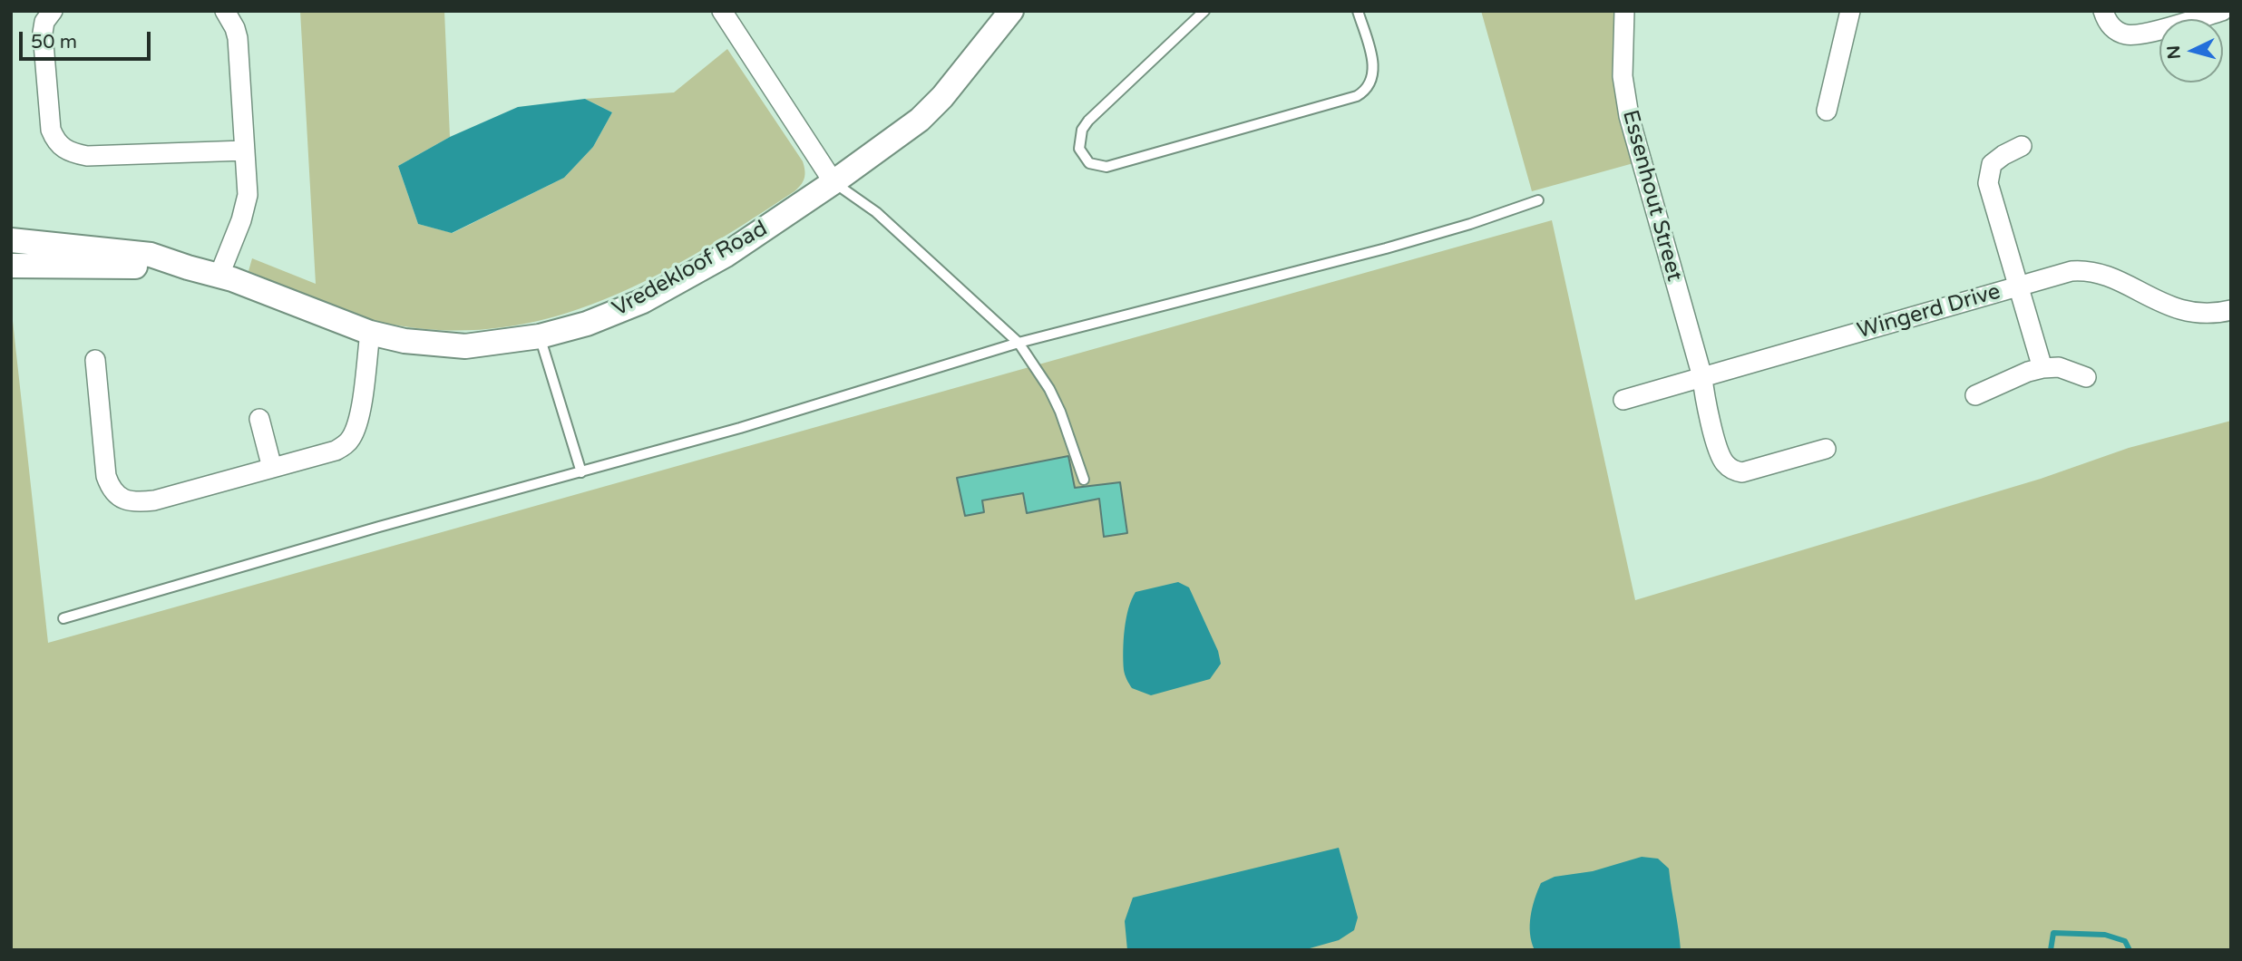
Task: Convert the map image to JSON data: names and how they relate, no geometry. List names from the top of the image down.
{
  "streets": {
    "street": ["Essenhout Street", "Vredekloof Road", "Wingerd Drive"]
  },
  "crossings": [
    ["Essenhout Street", "Wingerd Drive"]
  ],
  "scale_bar": "50 m",
  "north": "left"
}
